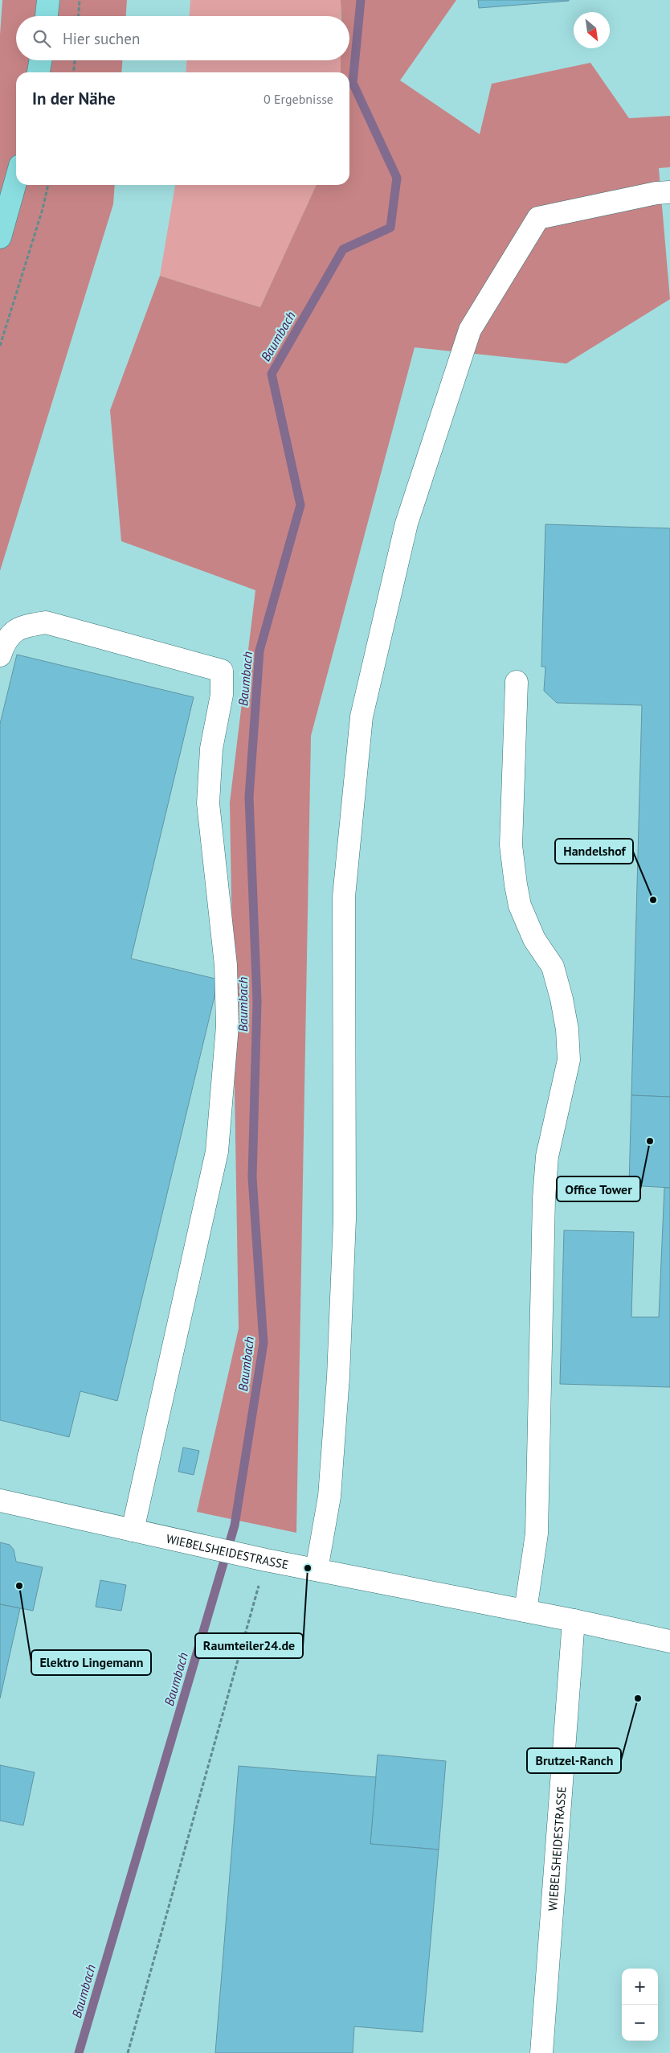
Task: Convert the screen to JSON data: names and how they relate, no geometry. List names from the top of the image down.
{
  "streets": {
    "street": ["WIEBELSHEIDESTRASSE"]
  },
  "water": ["Baumbach"],
  "places": [
    "Handelshof",
    "Office Tower",
    "Raumteiler24.de",
    "Elektro Lingemann",
    "Brutzel-Ranch"
  ],
  "north": "bottom right",
  "page": {
    "search": "Hier suchen",
    "heading": ["In der Nähe", "0 Ergebnisse"],
    "map_buttons": ["+", "−"]
  }
}
